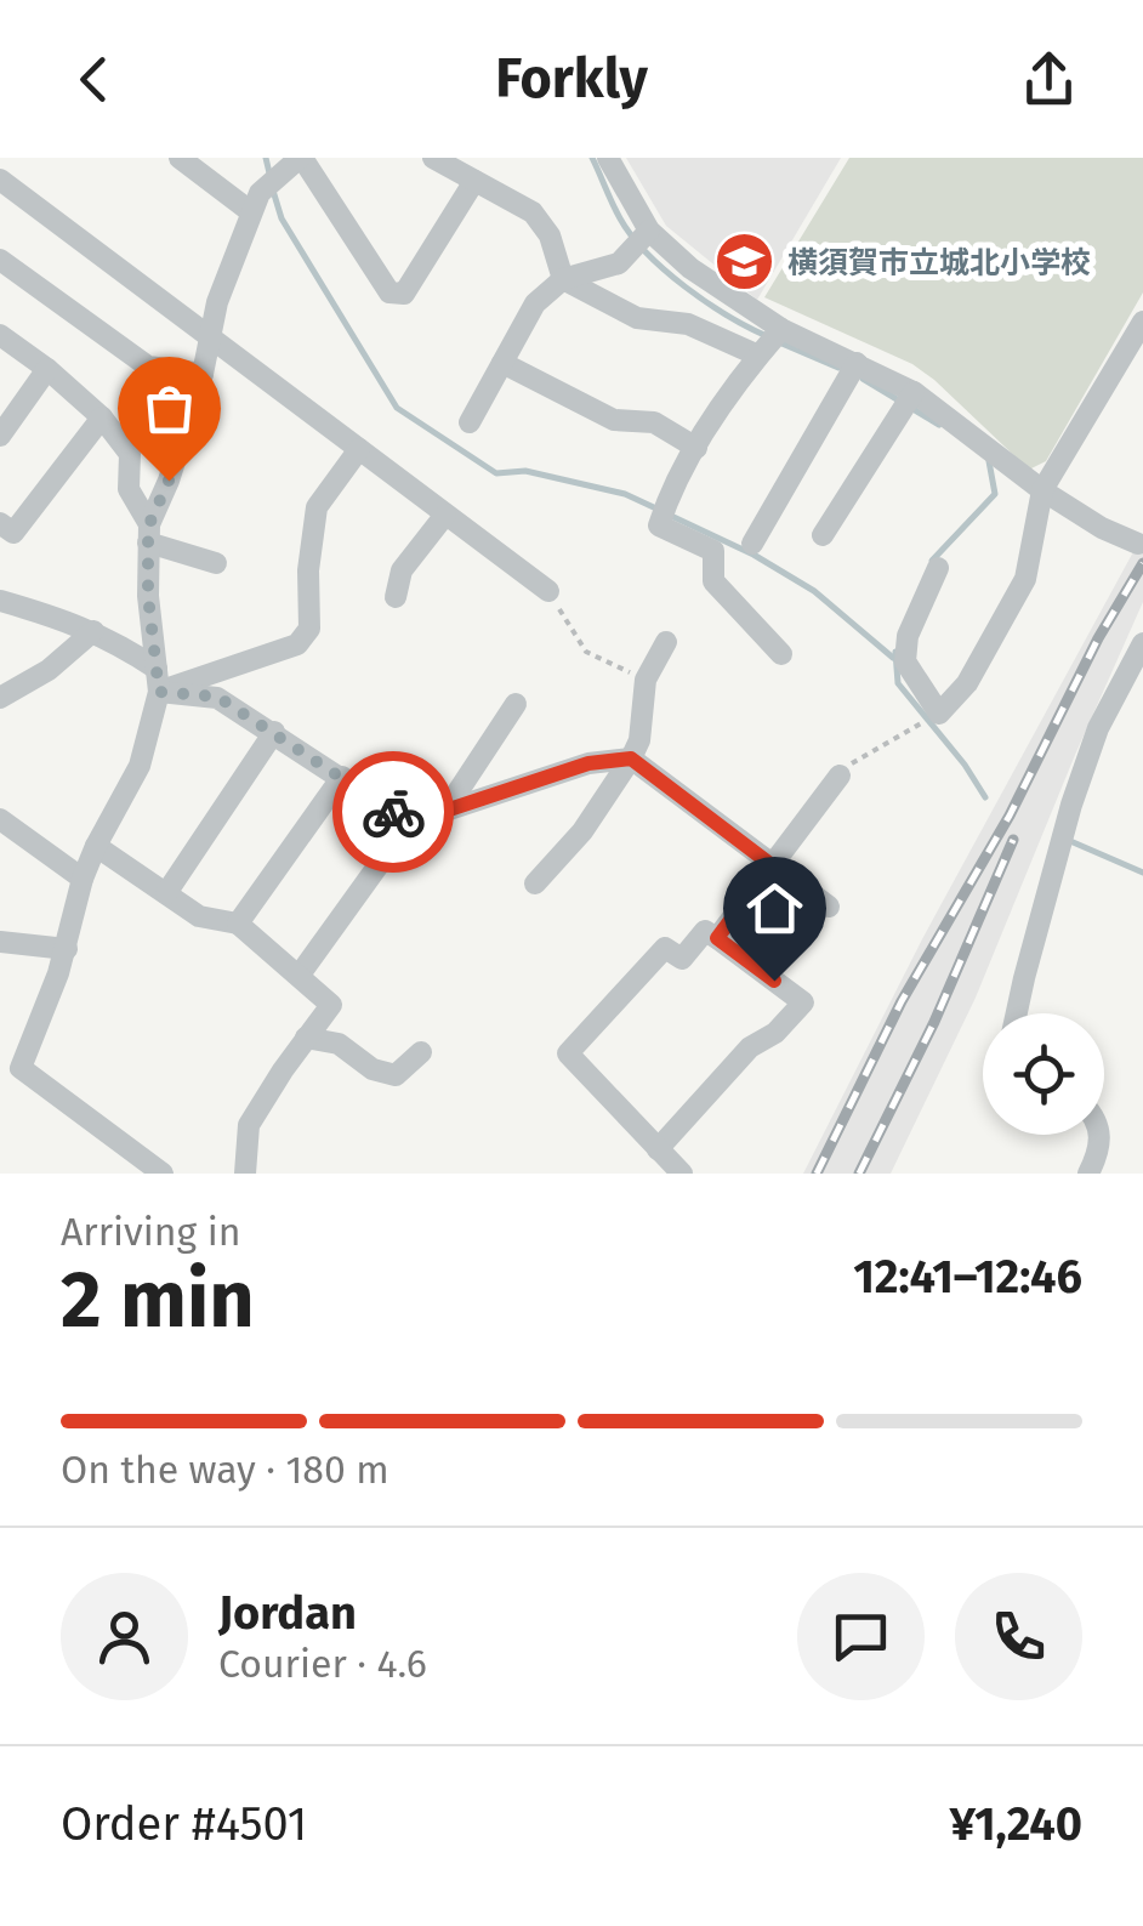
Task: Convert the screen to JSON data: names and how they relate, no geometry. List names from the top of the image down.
{
  "places": {
    "school or university": ["横須賀市立城北小学校"]
  },
  "page": {
    "header": "Forkly",
    "heading": ["2 min", "Arriving in", "12:41–12:46"],
    "panel": [
      "Jordan",
      "Courier · 4.6",
      "Order #4501",
      "¥1,240"
    ],
    "bar": "On the way · 180 m"
  }
}
